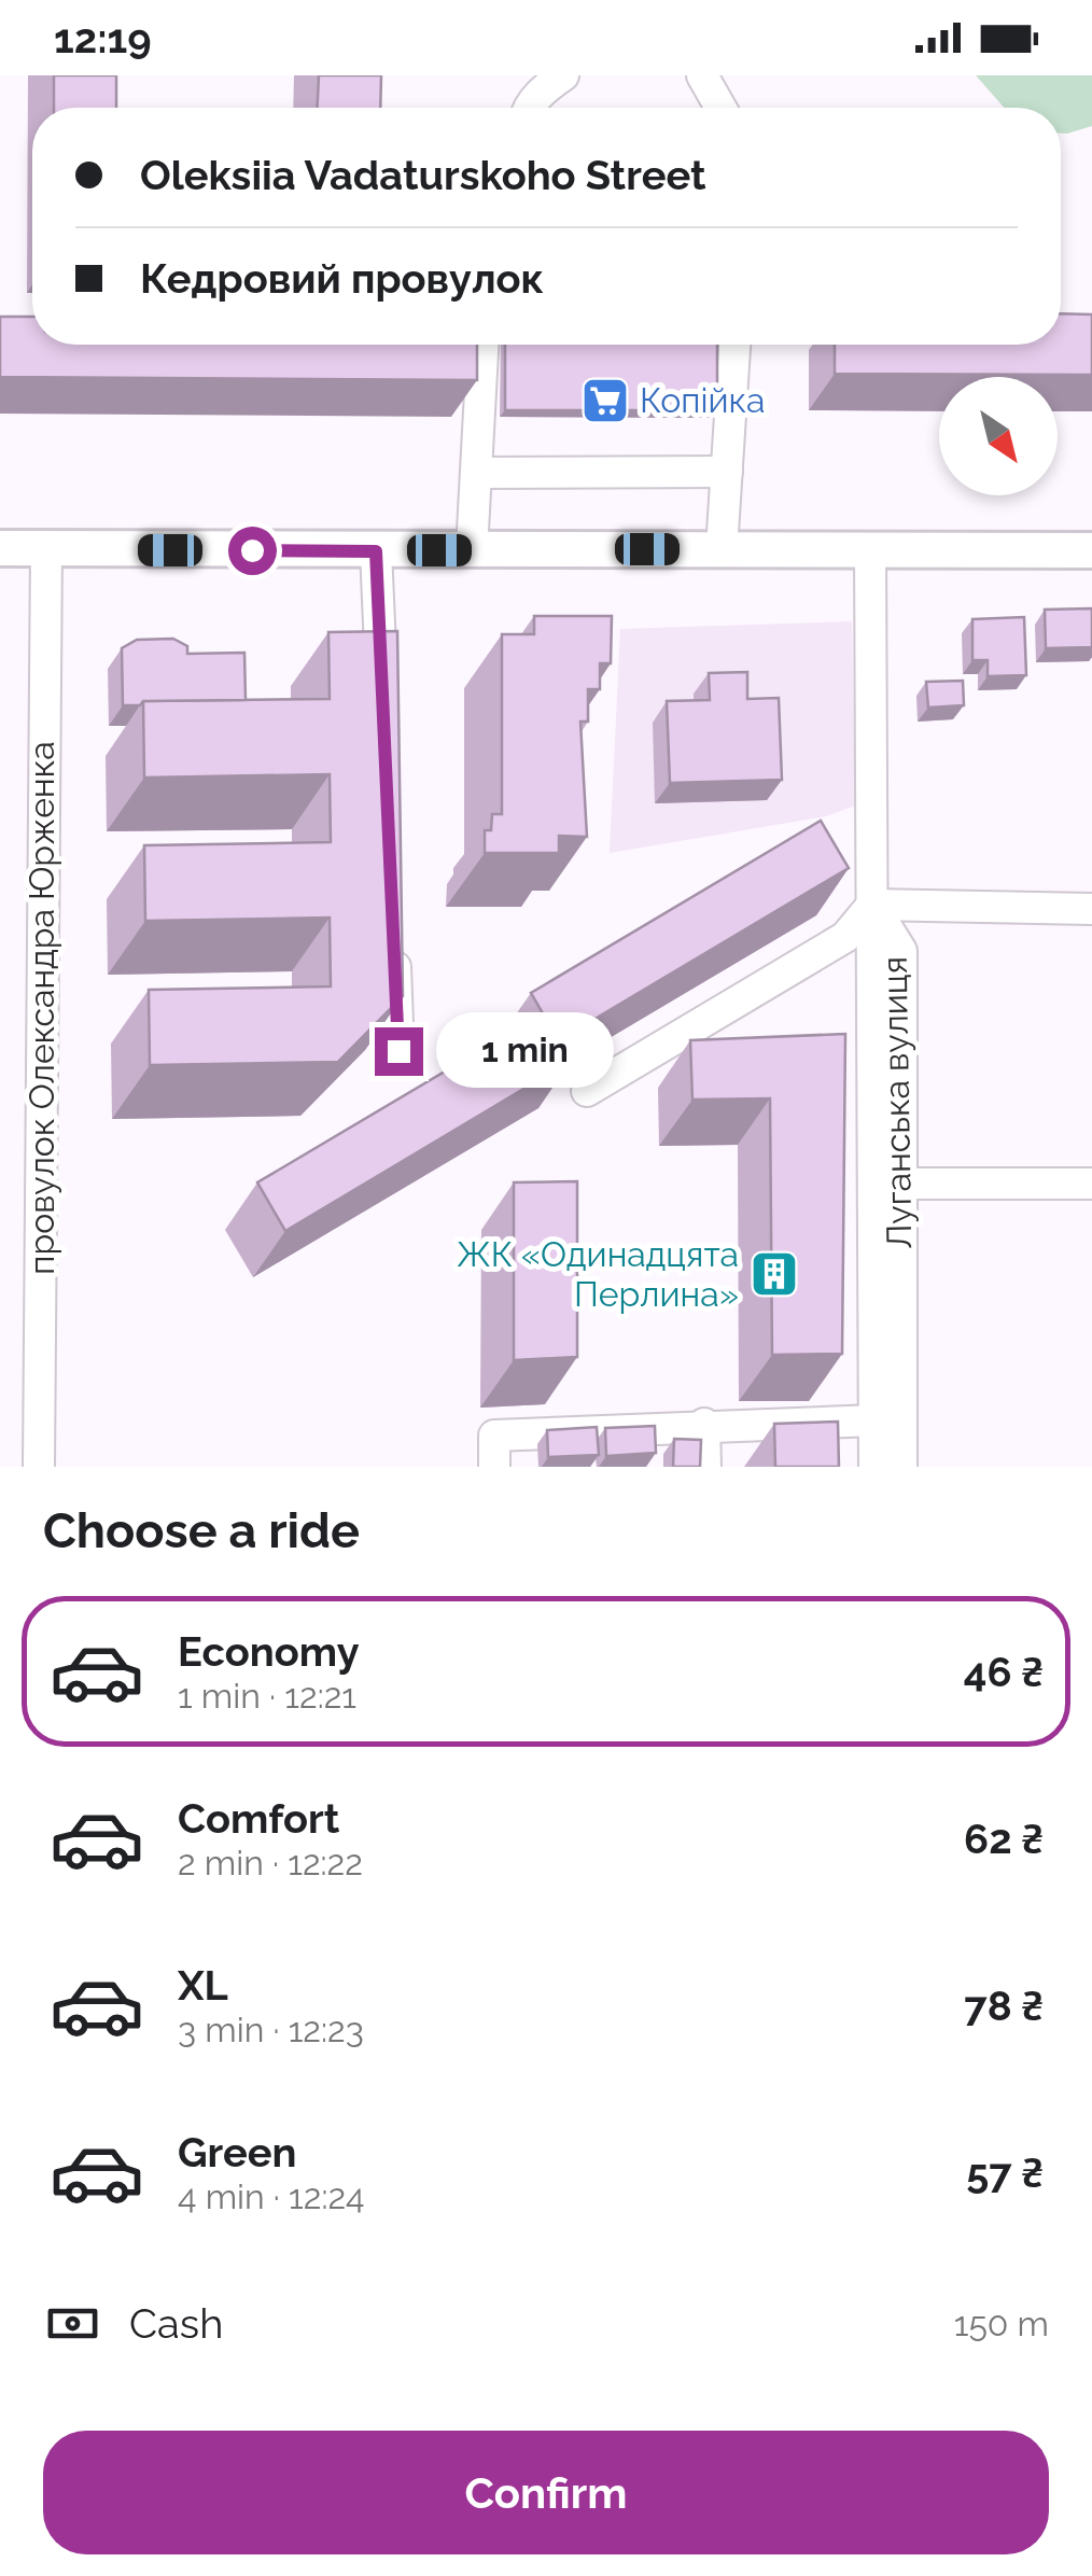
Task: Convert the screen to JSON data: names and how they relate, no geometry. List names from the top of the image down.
{
  "streets": {
    "street": ["провулок Олександра Юрженка", "Луганська вулиця"]
  },
  "places": {
    "supermarket": ["Копійка"],
    "building": ["ЖК «Одинадцята Перлина»"]
  },
  "north": "bottom right",
  "page": {
    "status": "12:19",
    "banner": ["Oleksiia Vadaturskoho Street", "Кедровий провулок"],
    "bubble": "1 min",
    "heading": "Choose a ride",
    "list": [
      {
        "name": "Economy",
        "note": "1 min · 12:21",
        "value": "46 ₴"
      },
      {
        "name": "Comfort",
        "note": "2 min · 12:22",
        "value": "62 ₴"
      },
      {
        "name": "XL",
        "note": "3 min · 12:23",
        "value": "78 ₴"
      },
      {
        "name": "Green",
        "note": "4 min · 12:24",
        "value": "57 ₴"
      }
    ],
    "pay": ["Cash", "150 m"],
    "buttons": "Confirm"
  }
}
